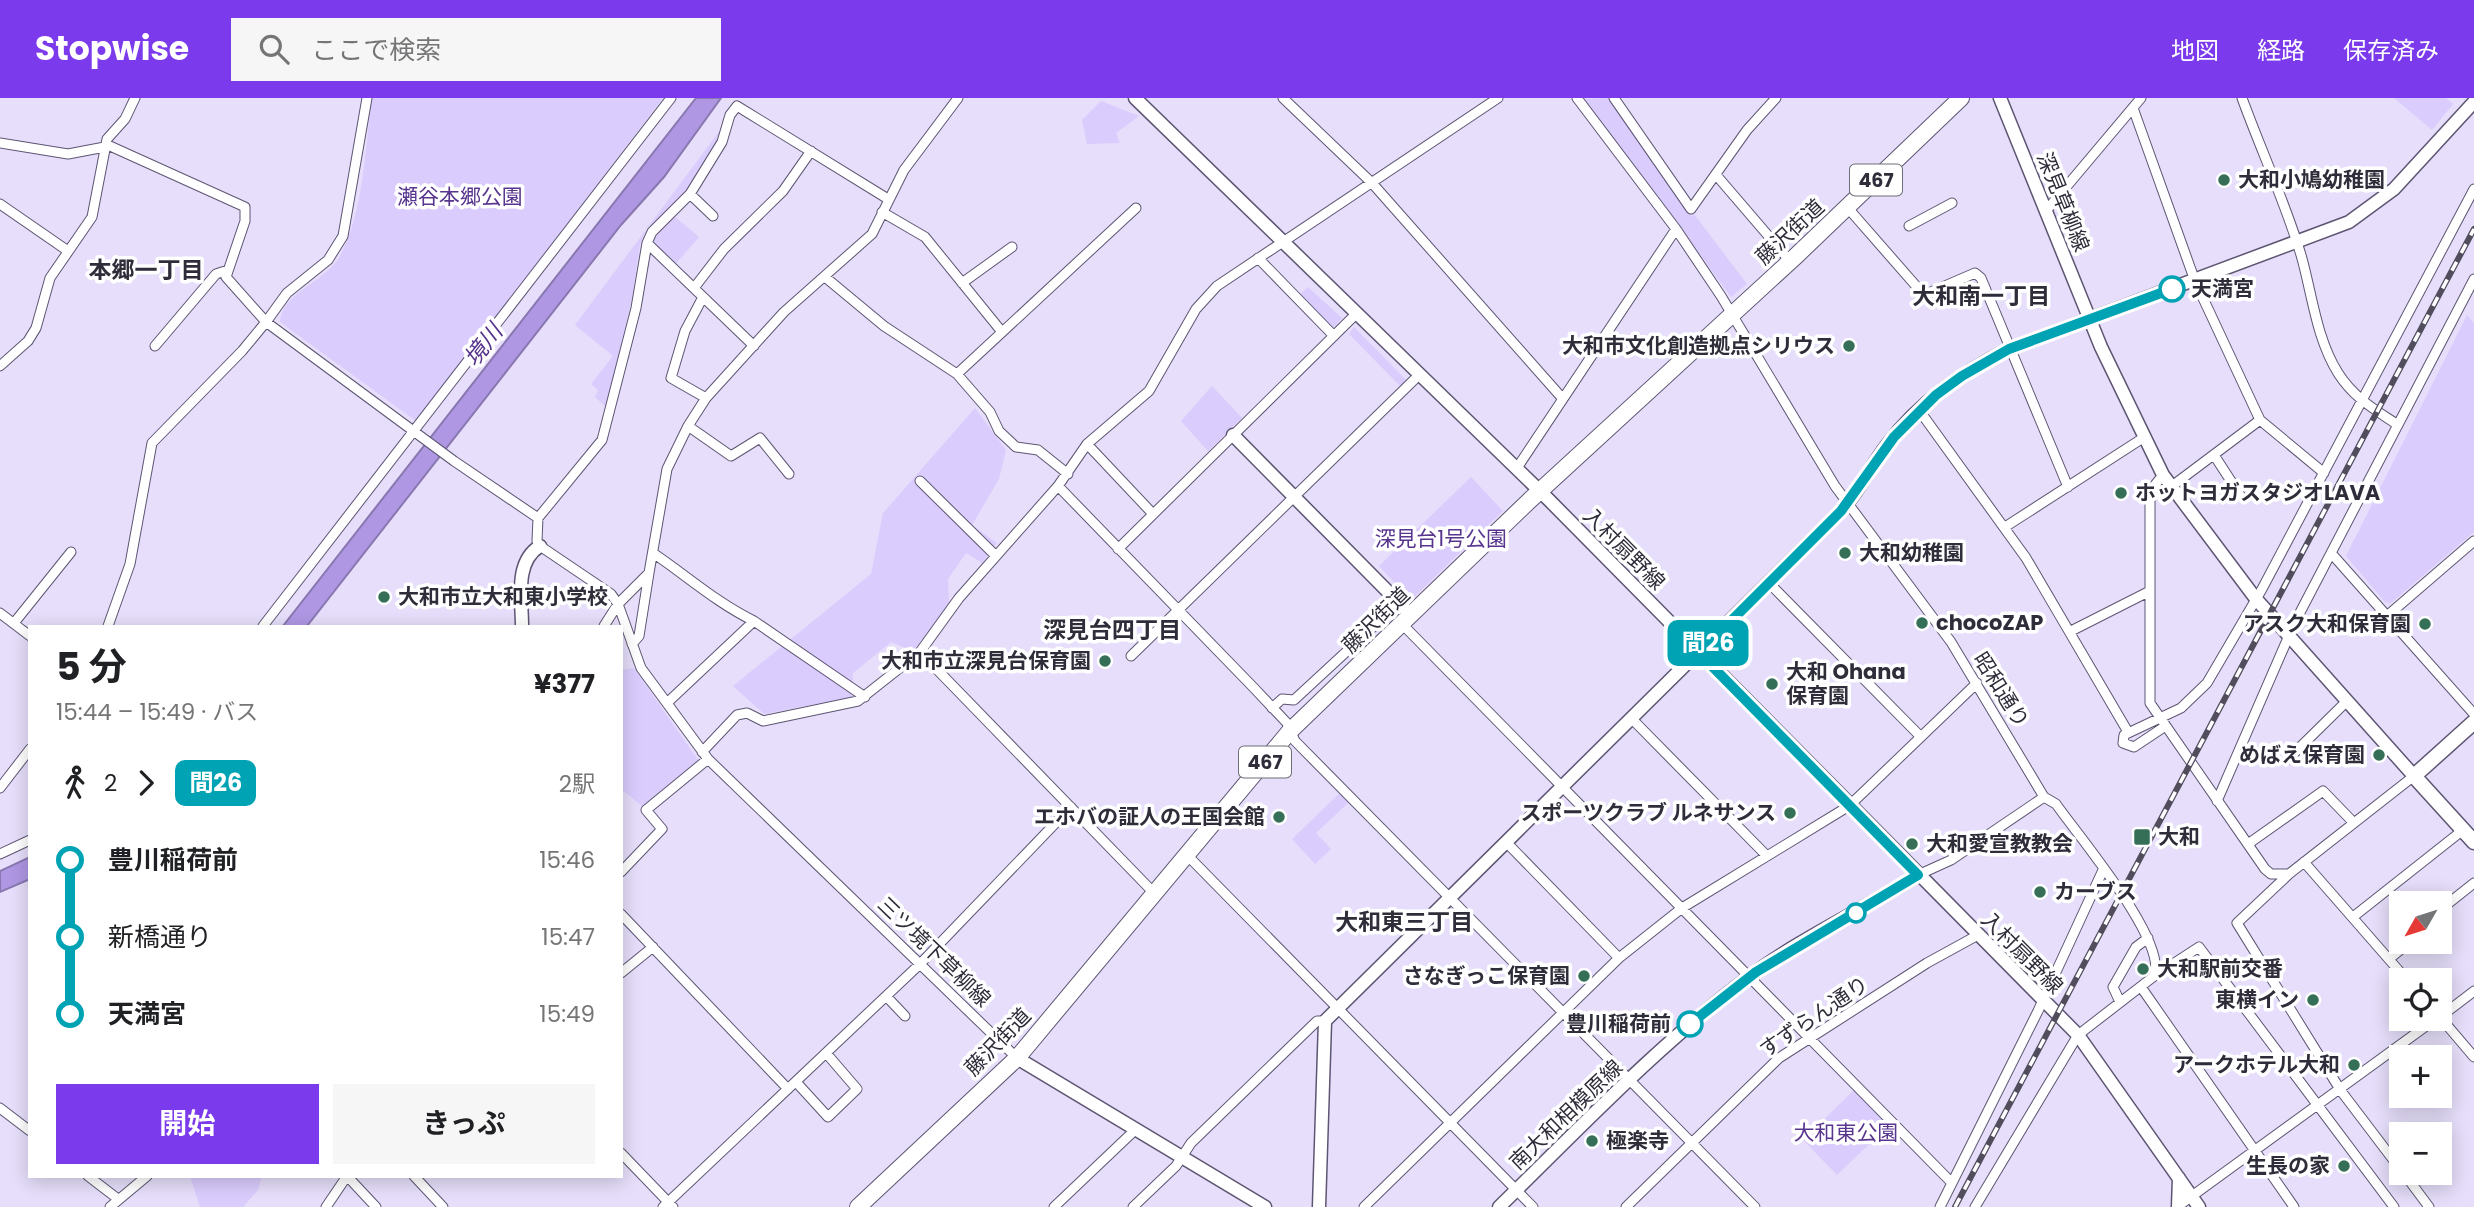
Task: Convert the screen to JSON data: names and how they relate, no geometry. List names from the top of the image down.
{
  "streets": {
    "highway": ["467", "藤沢街道"],
    "street": [
      "深見草柳線",
      "入村扇野線",
      "昭和通り",
      "三ツ境下草柳線",
      "すずらん通り",
      "南大和相模原線"
    ]
  },
  "crossings": [
    ["藤沢街道", "入村扇野線"],
    ["藤沢街道", "昭和通り"],
    ["藤沢街道", "三ツ境下草柳線"],
    ["入村扇野線", "すずらん通り"],
    ["入村扇野線", "南大和相模原線"],
    ["昭和通り", "南大和相模原線"]
  ],
  "districts": [
    "本郷一丁目",
    "大和南一丁目",
    "深見台四丁目",
    "大和東三丁目"
  ],
  "water": ["境川"],
  "parks": ["瀬谷本郷公園", "深見台1号公園", "大和東公園"],
  "places": {
    "other": [
      "大和小鳩幼稚園",
      "天満宮",
      "大和市文化創造拠点シリウス",
      "ホットヨガスタジオLAVA",
      "大和幼稚園",
      "大和市立大和東小学校",
      "chocoZAP",
      "アスク大和保育園",
      "大和市立深見台保育園",
      "大和 Ohana 保育園",
      "めばえ保育園",
      "スポーツクラブ ルネサンス",
      "エホバの証人の王国会館",
      "大和愛宣教教会",
      "カーブス",
      "大和駅前交番",
      "さなぎっこ保育園",
      "東横イン",
      "豊川稲荷前",
      "アークホテル大和",
      "極楽寺",
      "生長の家"
    ],
    "transit": ["大和"]
  },
  "lines": ["bus line 間26"],
  "north": "bottom left",
  "page": {
    "header": "Stopwise",
    "search": "ここで検索",
    "nav": ["地図", "経路", "保存済み"],
    "on_map": "間26",
    "heading": ["5 分", "15:44 – 15:49 · バス", "¥377"],
    "legs": ["2", "間26", "2駅"],
    "list": [
      {
        "name": "豊川稲荷前",
        "value": "15:46"
      },
      {
        "name": "新橋通り",
        "value": "15:47"
      },
      {
        "name": "天満宮",
        "value": "15:49"
      }
    ],
    "map_buttons": ["+", "−"],
    "buttons": ["開始", "きっぷ"]
  }
}
